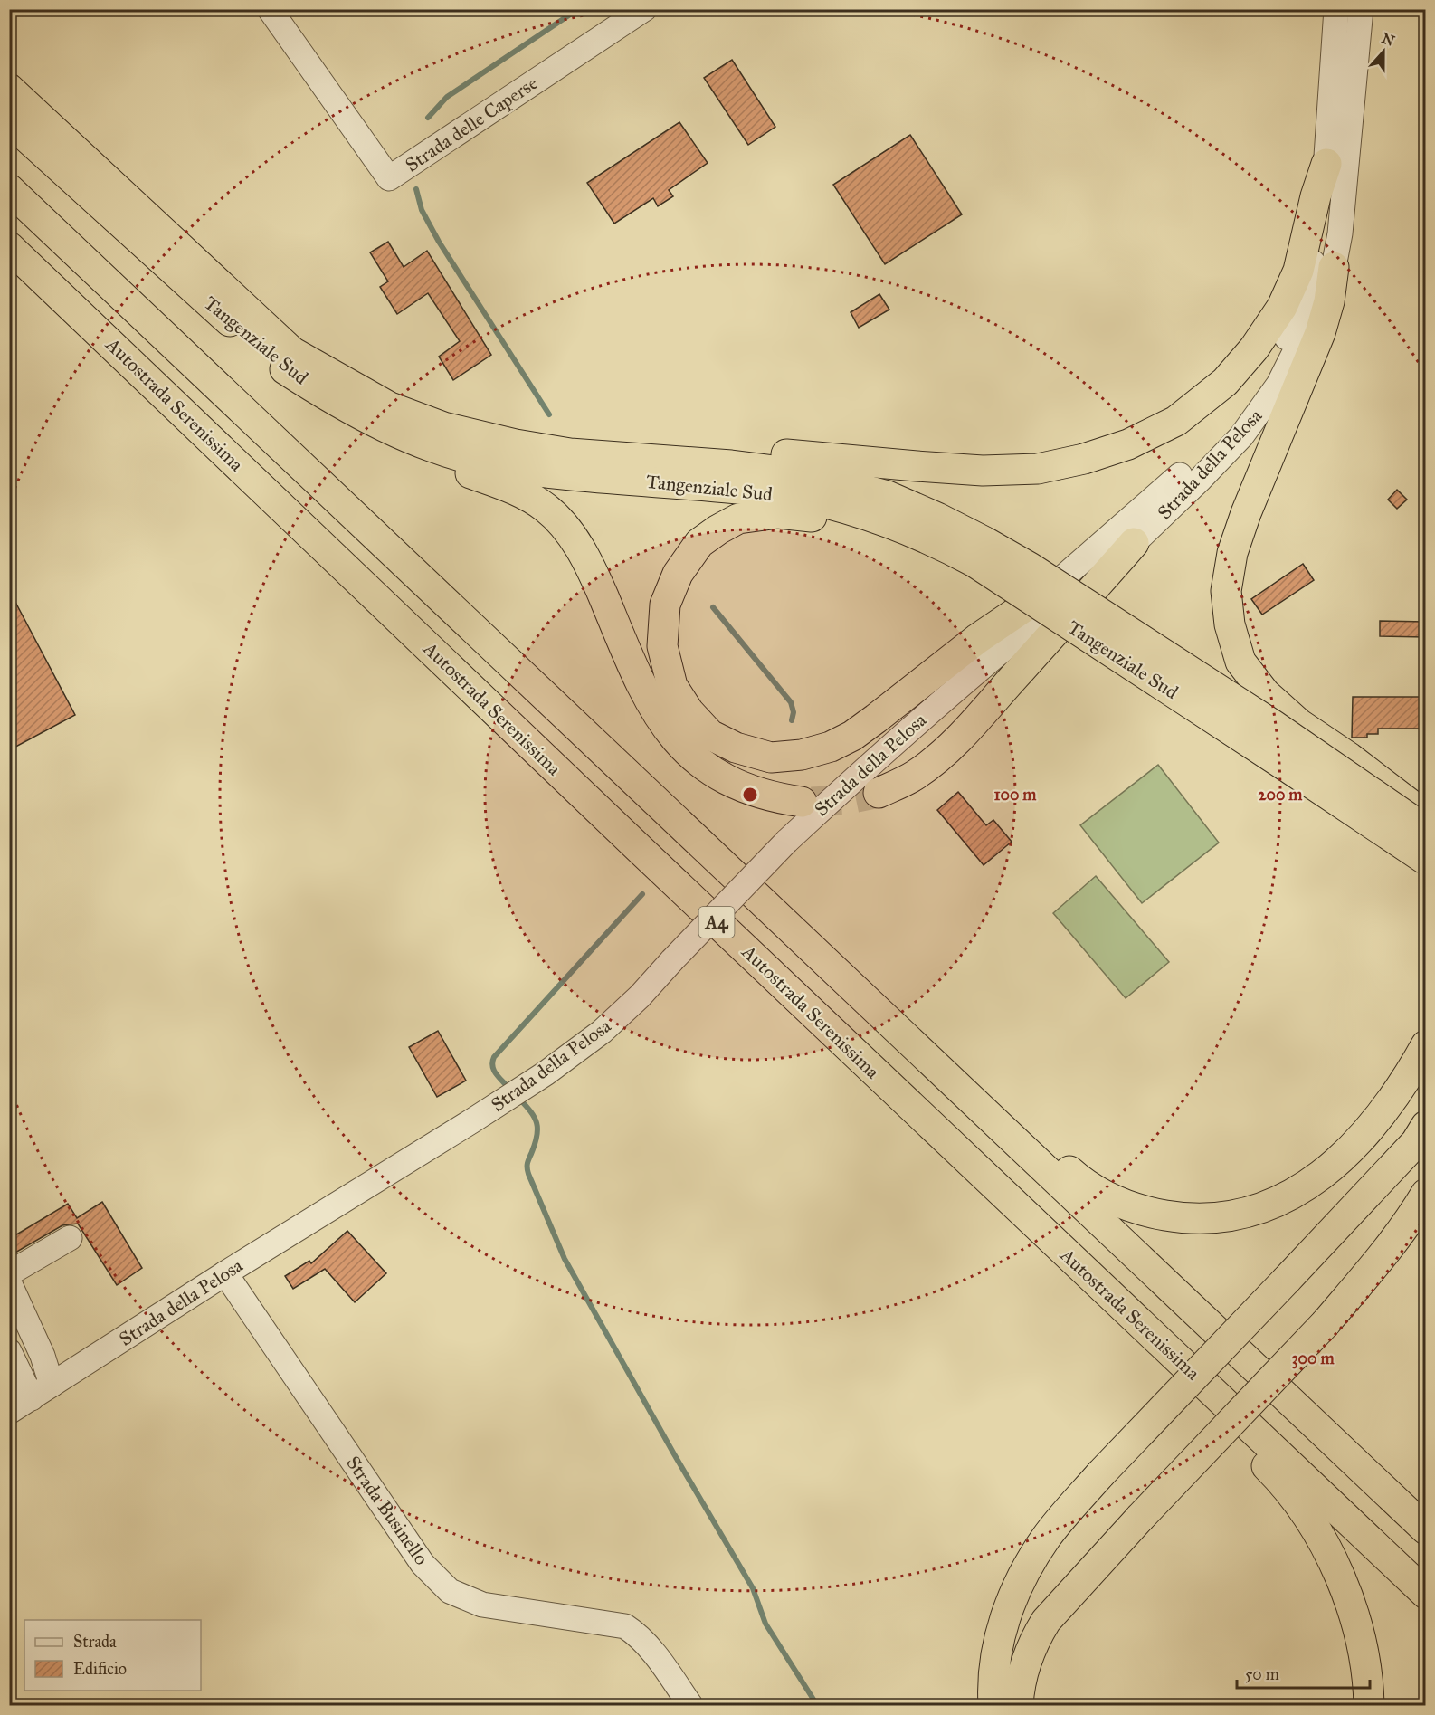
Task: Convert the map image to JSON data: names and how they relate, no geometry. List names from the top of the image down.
{
  "streets": {
    "highway": ["Tangenziale Sud", "Autostrada Serenissima", "A4"],
    "street": ["Strada delle Caperse", "Strada della Pelosa", "Strada Businello"]
  },
  "crossings": [
    ["Strada della Pelosa", "Strada Businello"]
  ],
  "legend": ["Strada", "Edificio"],
  "scale_bar": "50 m",
  "north": "top",
  "rings": ["100 m", "200 m", "300 m"]
}
